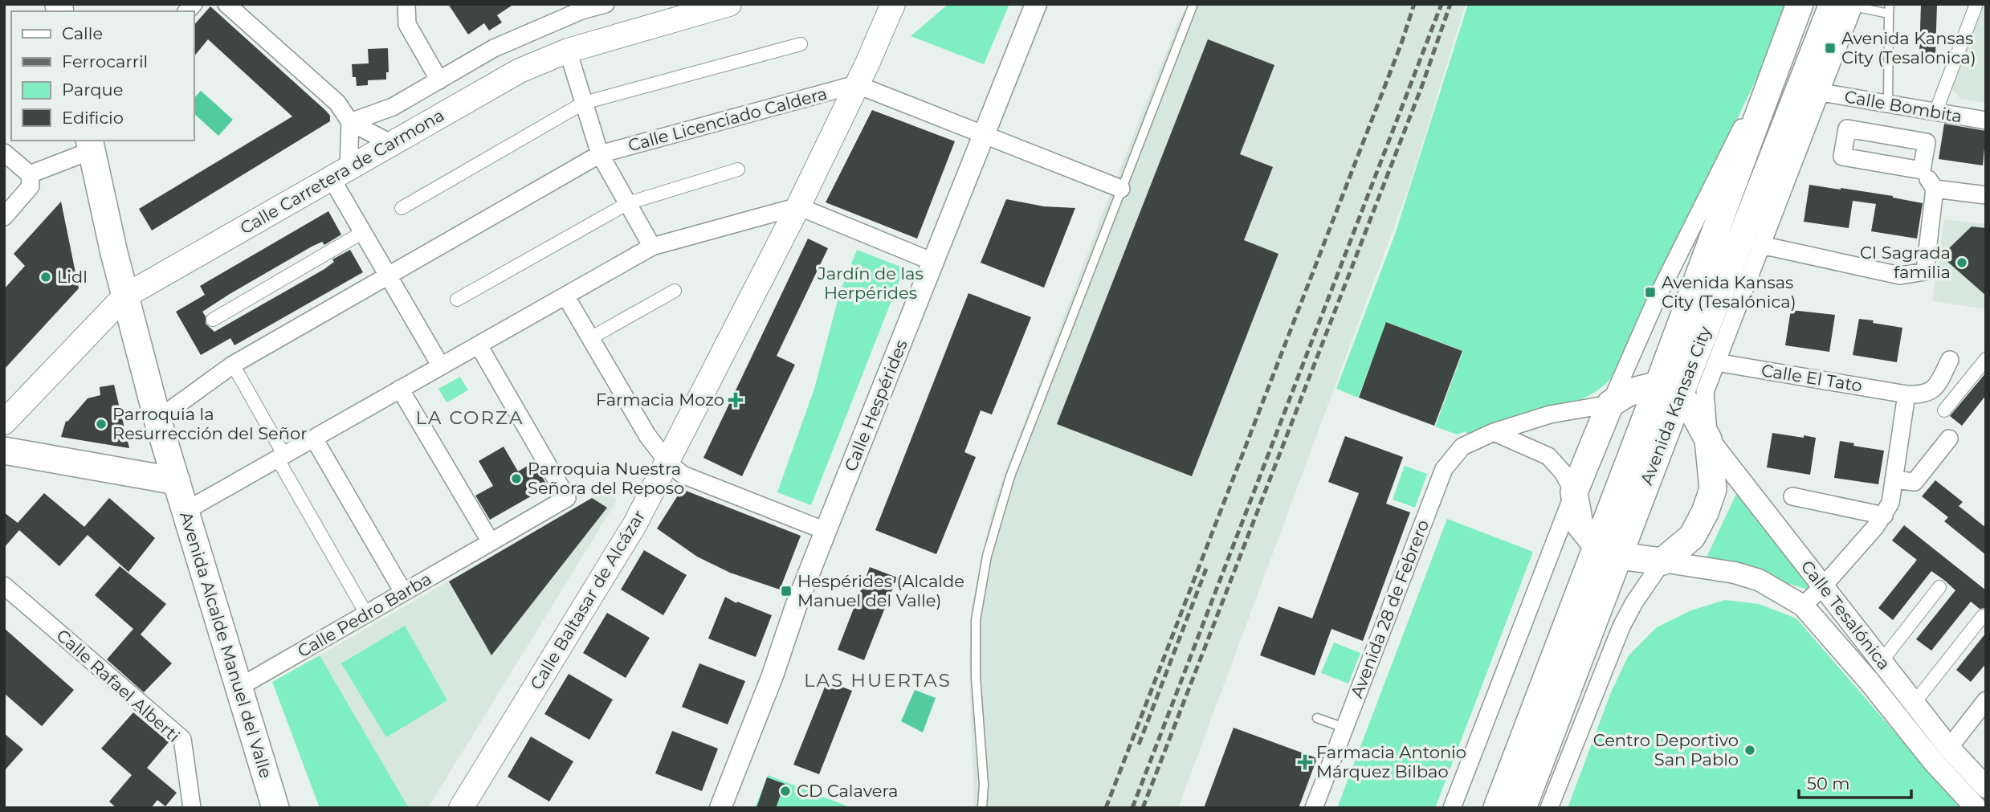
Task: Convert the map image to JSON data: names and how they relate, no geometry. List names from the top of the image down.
{
  "streets": {
    "main road": [
      "Calle Carretera de Carmona",
      "Avenida Kansas City",
      "Calle Baltasar de Alcázar",
      "Avenida Alcalde Manuel del Valle"
    ],
    "street": [
      "Calle Bombita",
      "Calle Licenciado Caldera",
      "Calle El Tato",
      "Calle Hespérides",
      "Avenida 28 de Febrero",
      "Calle Pedro Barba",
      "Calle Tesalónica",
      "Calle Rafael Alberti"
    ]
  },
  "crossings": [
    ["Calle Bombita", "Avenida Kansas City"],
    ["Calle Licenciado Caldera", "Calle Baltasar de Alcázar"],
    ["Calle Licenciado Caldera", "Avenida Alcalde Manuel del Valle"],
    ["Calle Carretera de Carmona", "Avenida Alcalde Manuel del Valle"],
    ["Calle El Tato", "Avenida Kansas City"],
    ["Avenida Kansas City", "Calle Tesalónica"],
    ["Calle Pedro Barba", "Avenida Alcalde Manuel del Valle"]
  ],
  "districts": ["LA CORZA", "LAS HUERTAS"],
  "parks": ["Jardín de las Herpérides"],
  "places": {
    "transit": ["Avenida Kansas City (Tesalonica)", "Avenida Kansas City (Tesalónica)", "Hespérides (Alcalde Manuel del Valle)"],
    "other": [
      "CI Sagrada familia",
      "Lidl",
      "Parroquia la Resurrección del Señor",
      "Parroquia Nuestra Señora del Reposo",
      "Centro Deportivo San Pablo",
      "CD Calavera"
    ],
    "health": ["Farmacia Mozo", "Farmacia Antonio Márquez Bilbao"]
  },
  "legend": [
    "Calle",
    "Ferrocarril",
    "Parque",
    "Edificio"
  ],
  "scale_bar": "50 m"
}
